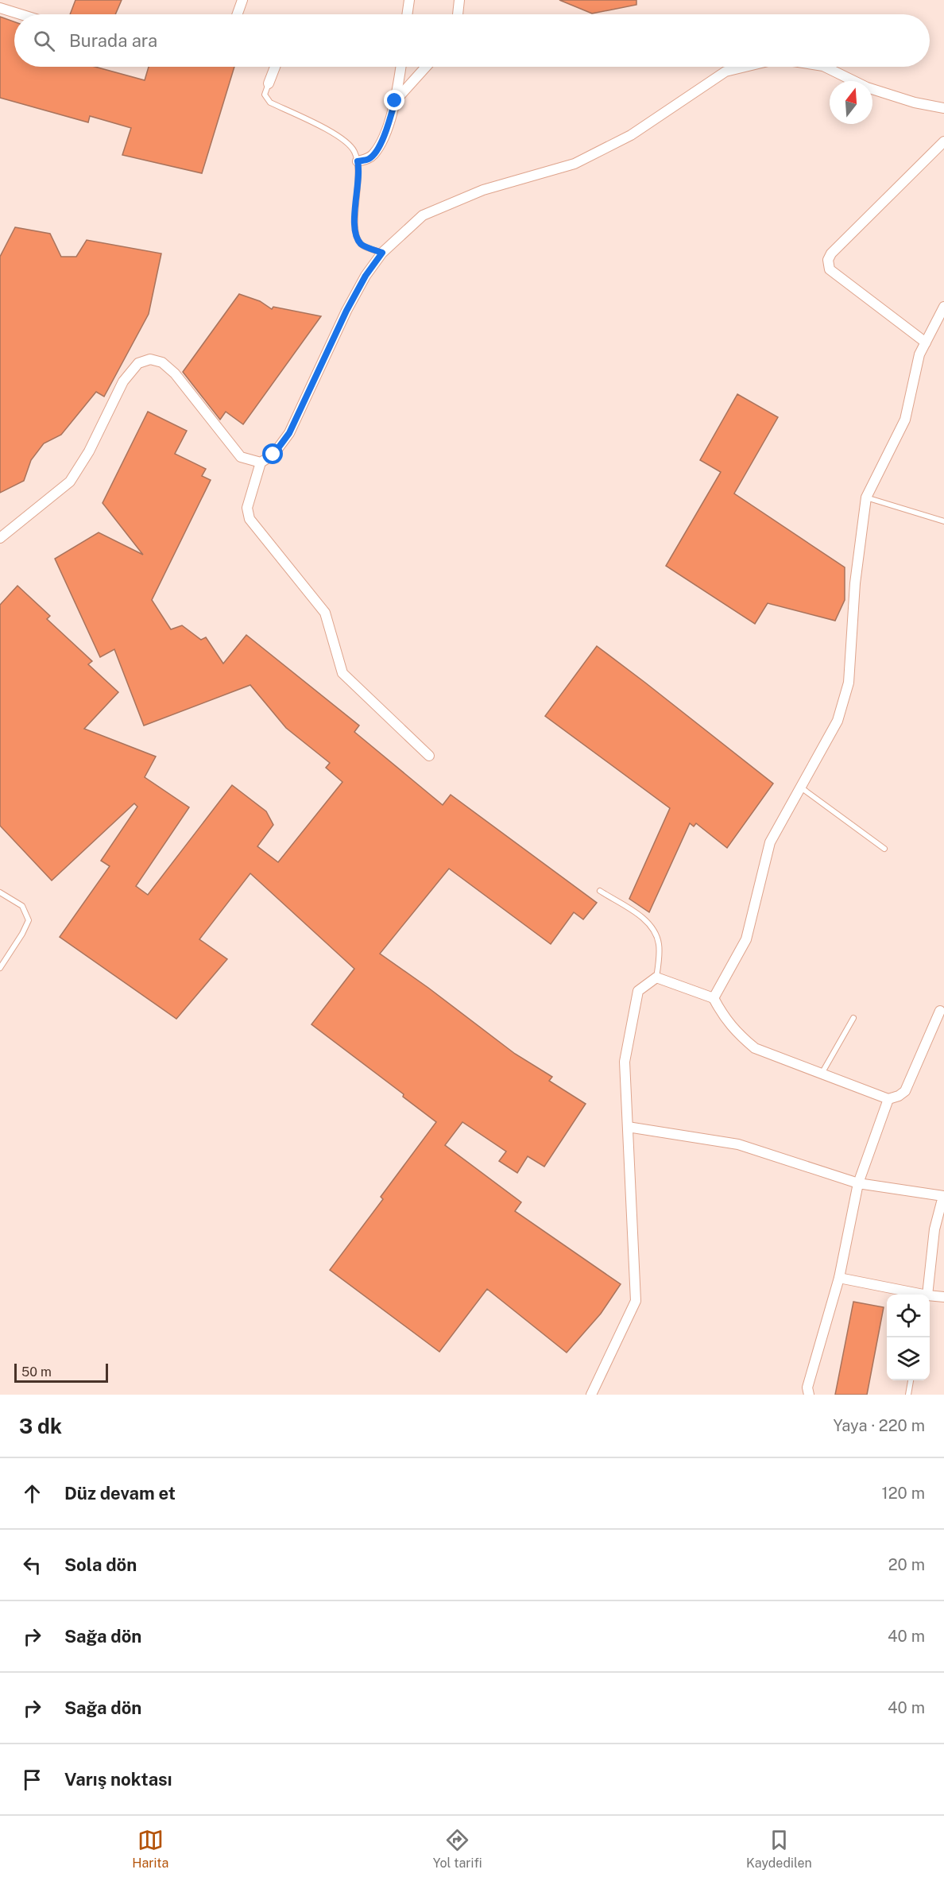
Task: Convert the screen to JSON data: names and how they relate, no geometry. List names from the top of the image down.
{
  "scale_bar": "50 m",
  "north": "top",
  "page": {
    "search": "Burada ara",
    "scale": "50 m",
    "heading": ["3 dk", "Yaya · 220 m"],
    "list": [
      ["Düz devam et", "120 m"],
      ["Sola dön", "20 m"],
      ["Sağa dön", "40 m"],
      ["Sağa dön", "40 m"],
      "Varış noktası"
    ],
    "nav": ["Harita", "Yol tarifi", "Kaydedilen"]
  }
}
